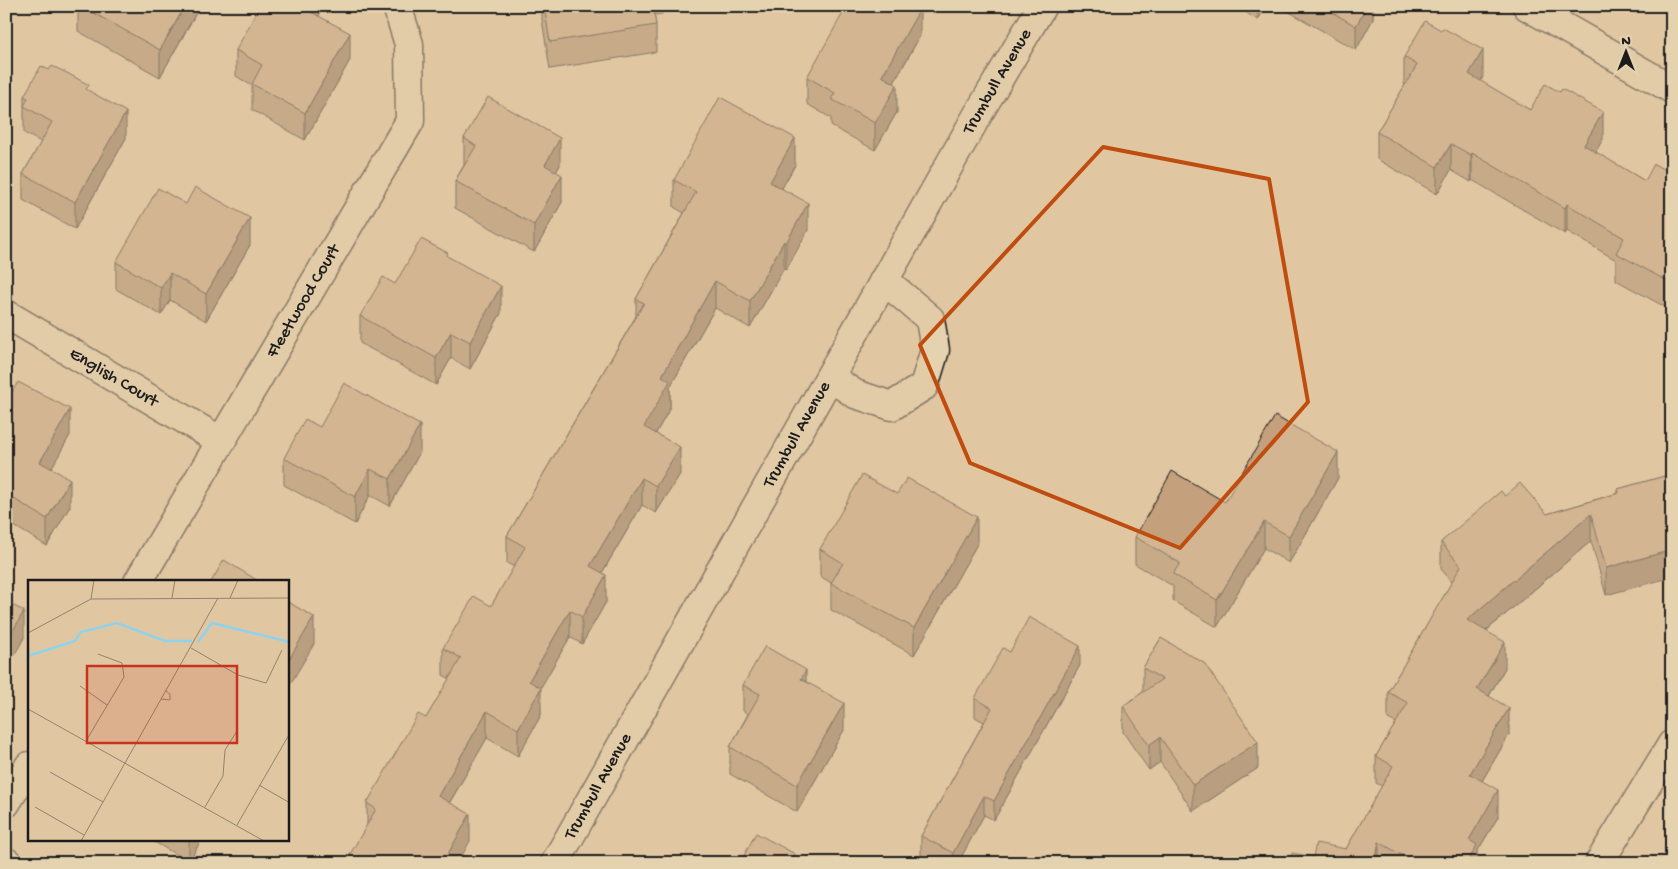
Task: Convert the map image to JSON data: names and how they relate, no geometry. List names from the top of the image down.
{
  "streets": {
    "street": ["Trumbull Avenue", "Fleetwood Court", "English Court"]
  },
  "crossings": [
    ["Fleetwood Court", "English Court"]
  ],
  "north": "top"
}
